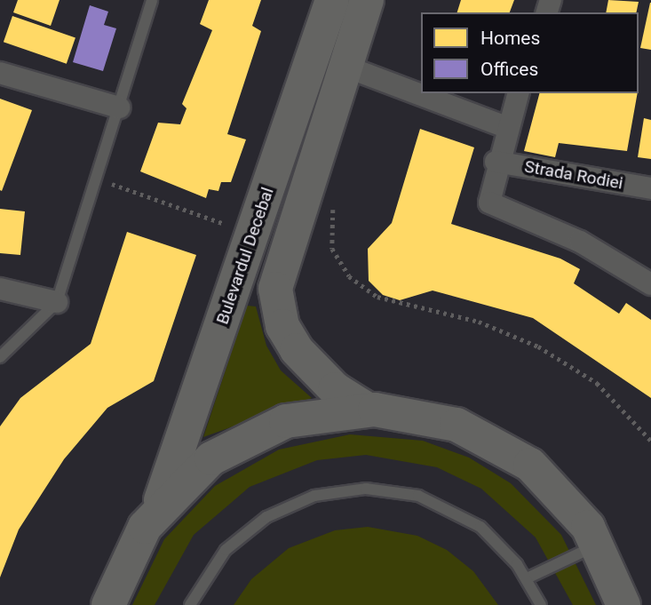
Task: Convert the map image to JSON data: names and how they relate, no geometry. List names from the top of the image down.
{
  "streets": {
    "main road": ["Bulevardul Decebal"],
    "street": ["Strada Rodiei"]
  },
  "legend": ["Homes", "Offices"]
}
